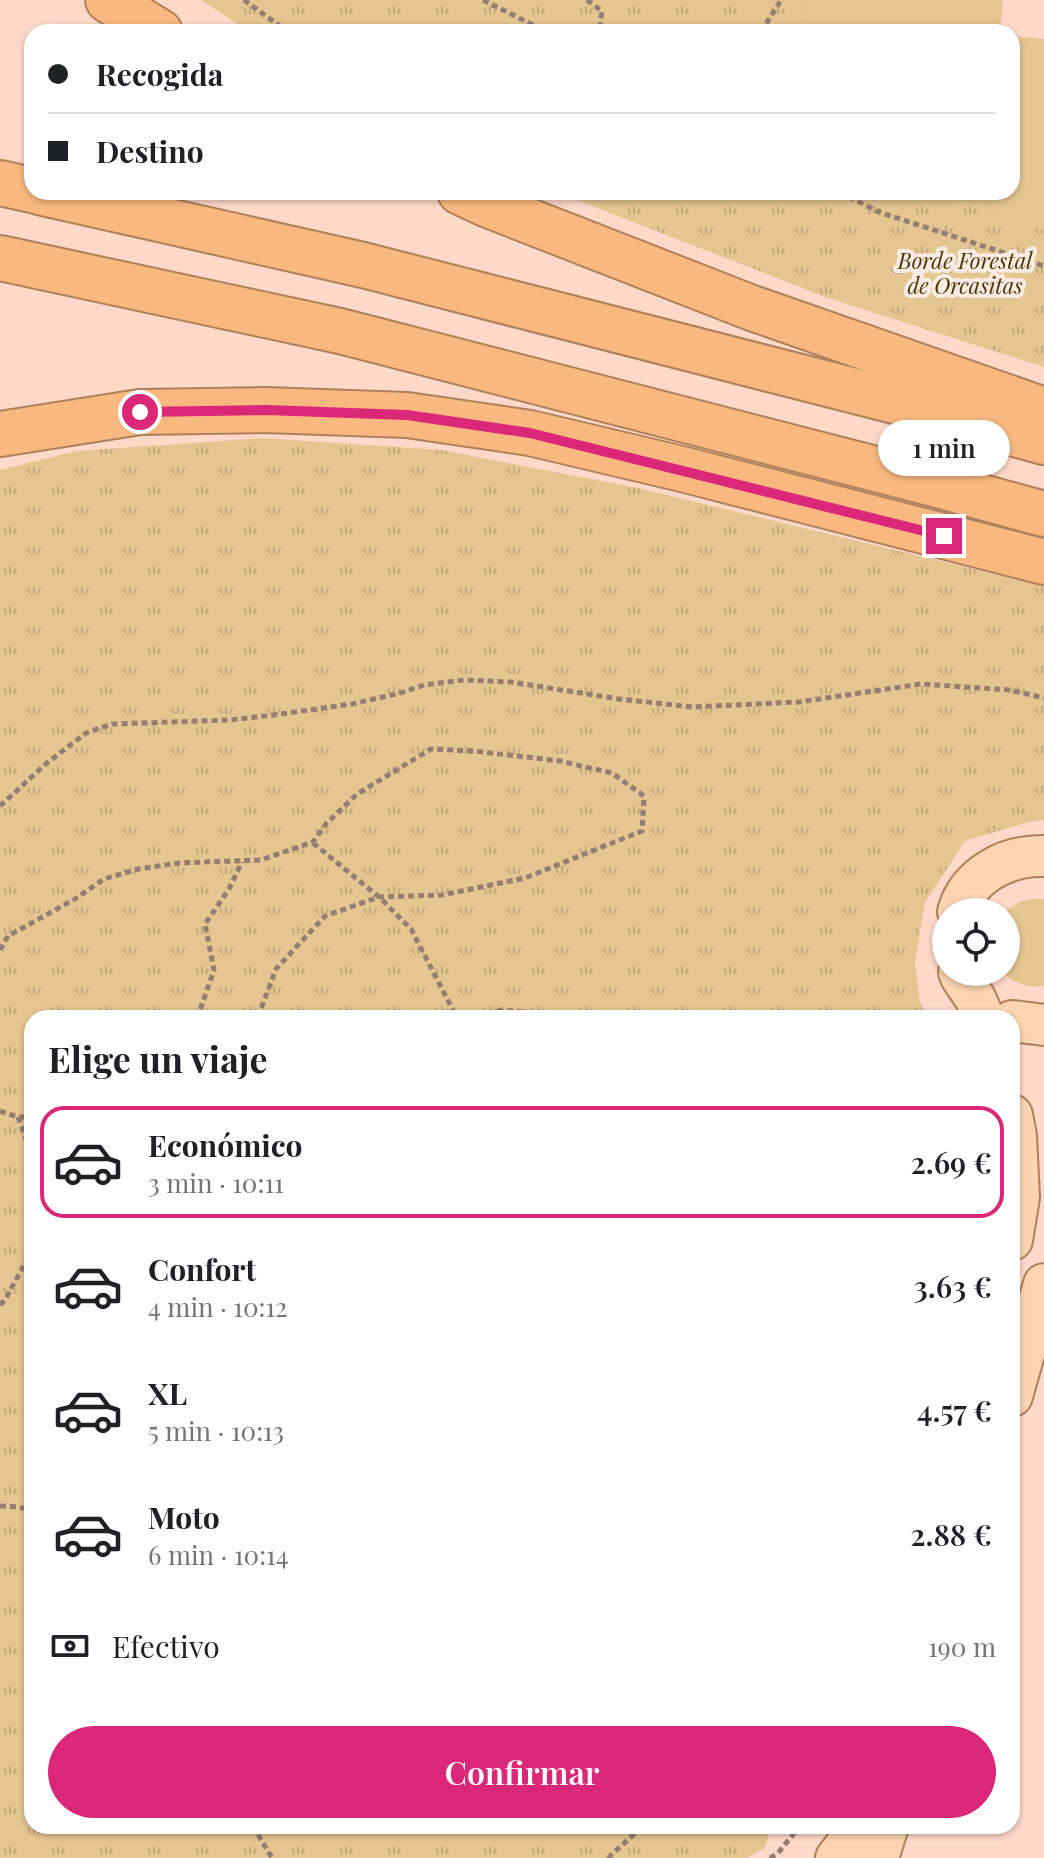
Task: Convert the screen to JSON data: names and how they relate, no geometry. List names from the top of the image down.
{
  "parks": ["Borde Forestal de Orcasitas"],
  "page": {
    "banner": ["Recogida", "Destino"],
    "bubble": "1 min",
    "heading": "Elige un viaje",
    "list": [
      {
        "name": "Económico",
        "note": "3 min · 10:11",
        "value": "2.69 €"
      },
      {
        "name": "Confort",
        "note": "4 min · 10:12",
        "value": "3.63 €"
      },
      {
        "name": "XL",
        "note": "5 min · 10:13",
        "value": "4.57 €"
      },
      {
        "name": "Moto",
        "note": "6 min · 10:14",
        "value": "2.88 €"
      }
    ],
    "pay": ["Efectivo", "190 m"],
    "buttons": "Confirmar"
  }
}
